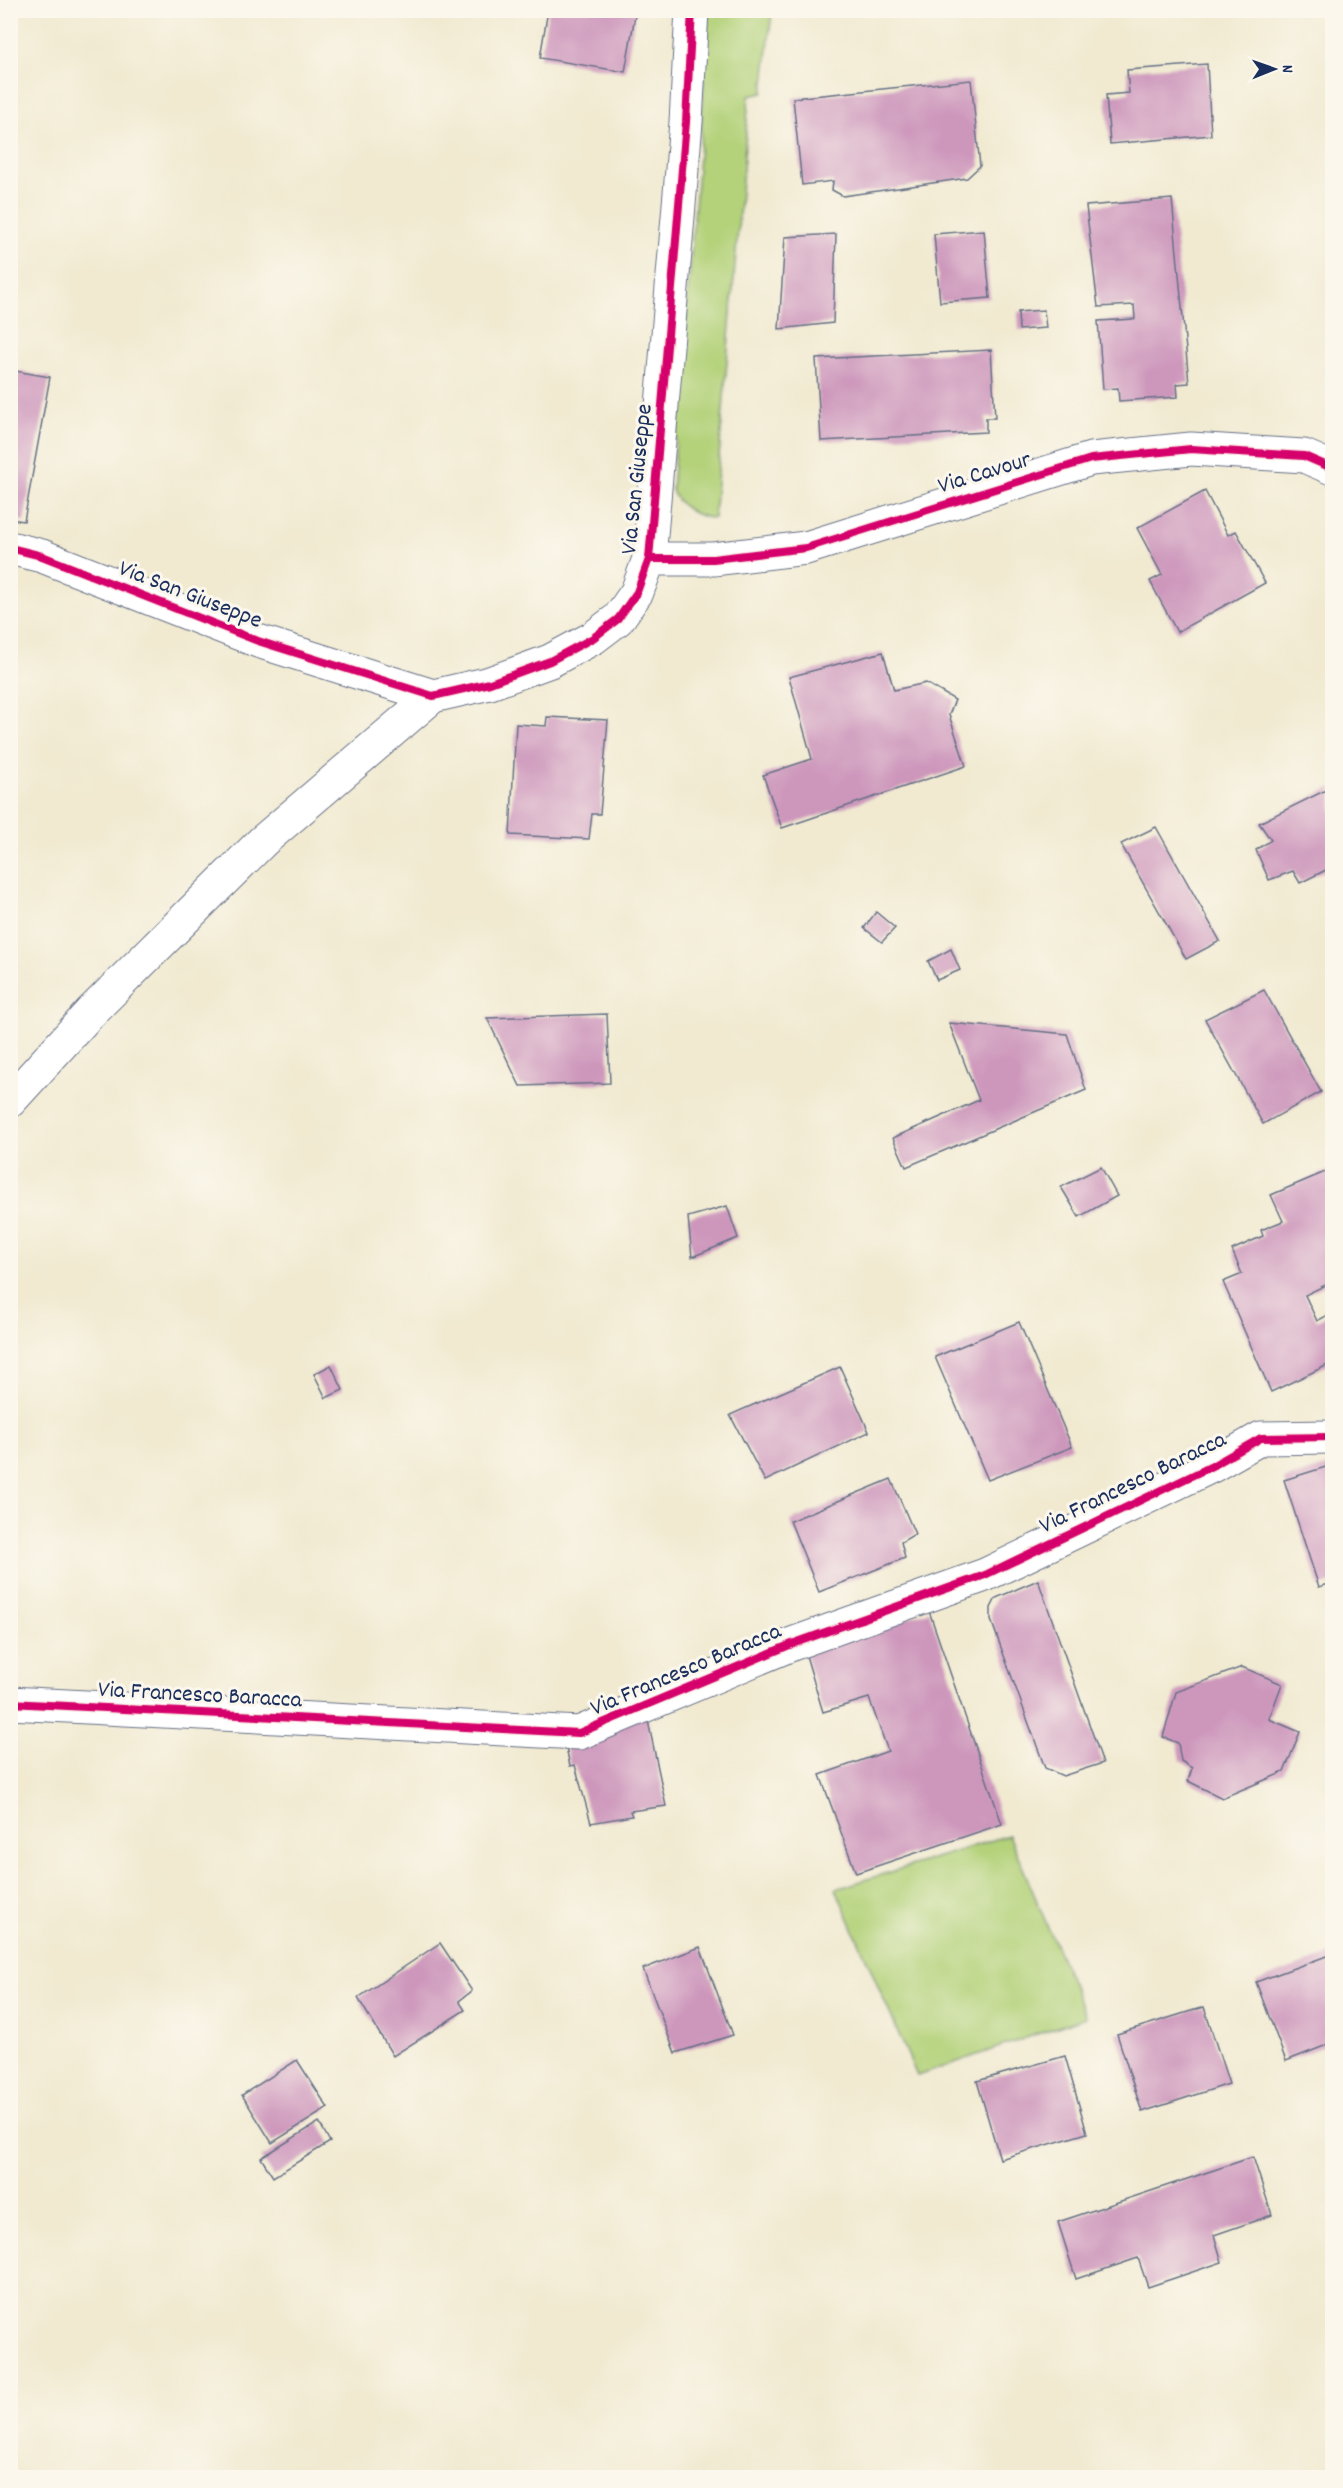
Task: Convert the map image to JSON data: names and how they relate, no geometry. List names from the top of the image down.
{
  "streets": {
    "street": ["Via Cavour", "Via San Giuseppe", "Via Francesco Baracca"]
  },
  "crossings": [
    ["Via Cavour", "Via San Giuseppe"]
  ],
  "north": "right"
}
